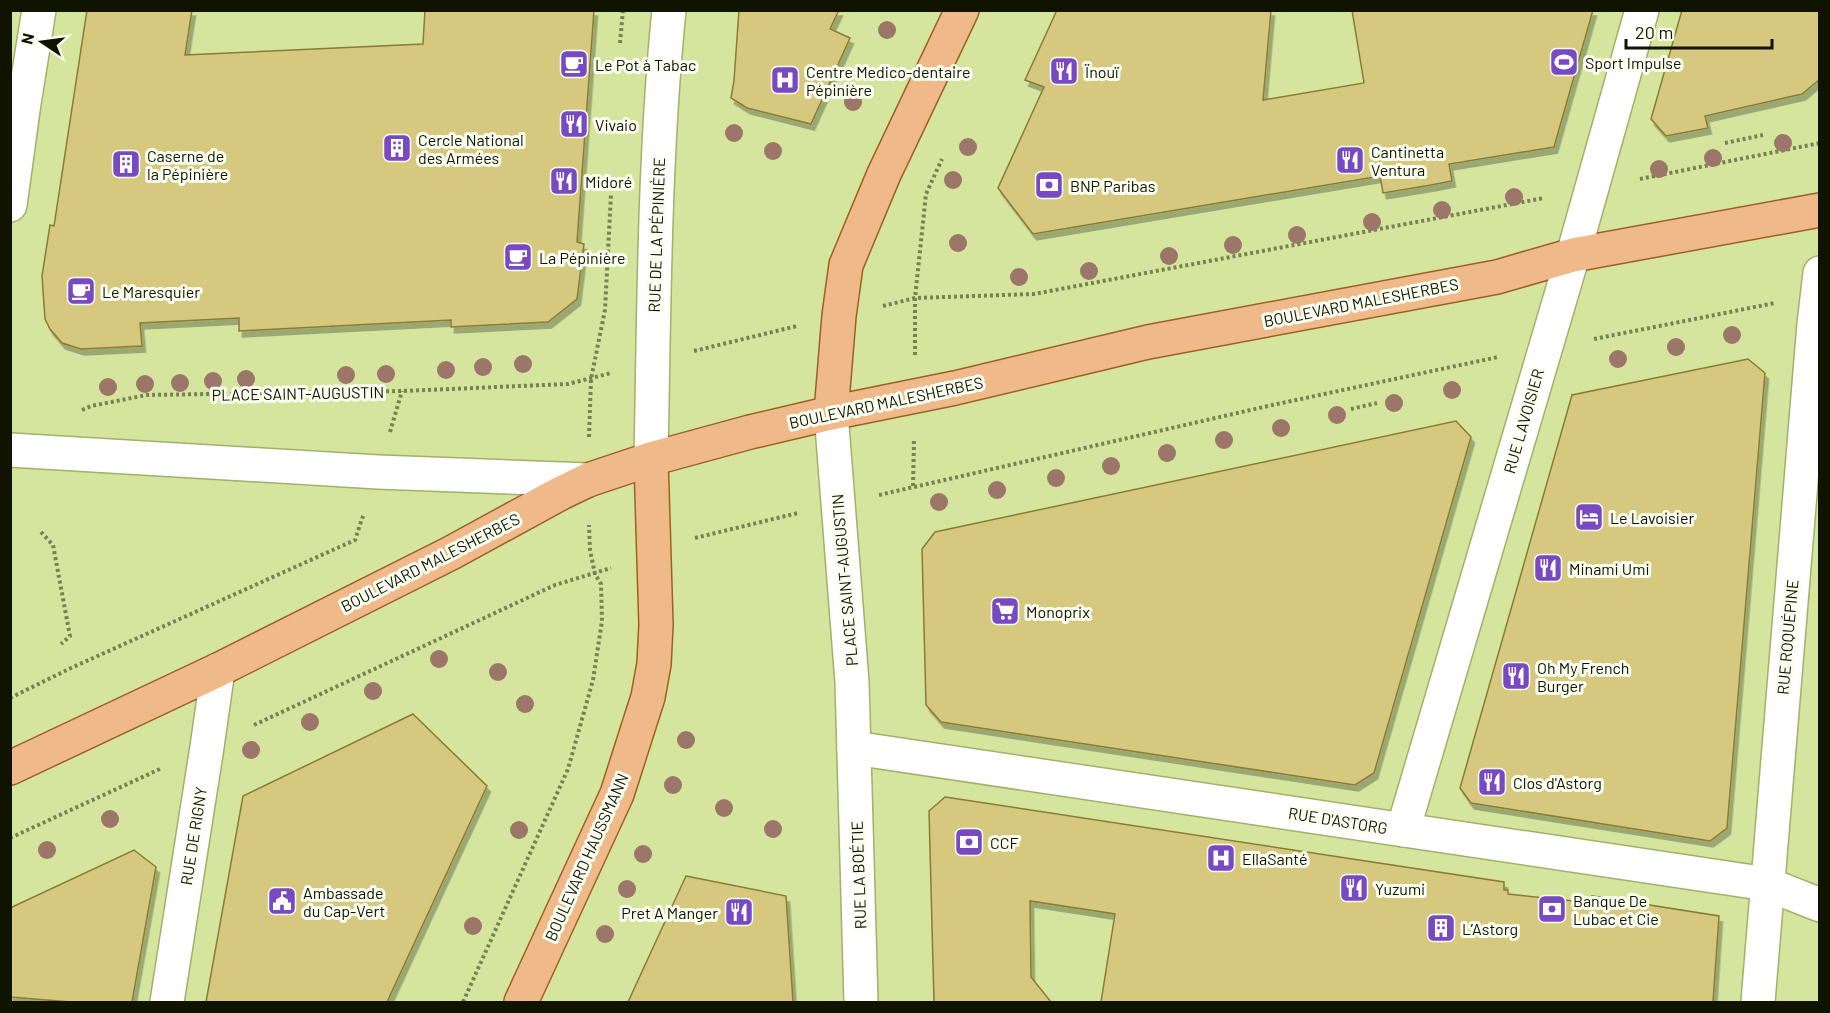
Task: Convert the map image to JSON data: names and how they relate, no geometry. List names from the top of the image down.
{
  "streets": {
    "main road": ["BOULEVARD MALESHERBES", "BOULEVARD HAUSSMANN"],
    "street": [
      "RUE DE LA PÉPINIÈRE",
      "PLACE SAINT-AUGUSTIN",
      "RUE LAVOISIER",
      "RUE ROQUÉPINE",
      "RUE D'ASTORG",
      "RUE DE RIGNY",
      "RUE LA BOÉTIE"
    ]
  },
  "crossings": [
    ["RUE DE LA PÉPINIÈRE", "BOULEVARD MALESHERBES"],
    ["RUE DE LA PÉPINIÈRE", "BOULEVARD HAUSSMANN"],
    ["BOULEVARD MALESHERBES", "PLACE SAINT-AUGUSTIN"],
    ["BOULEVARD MALESHERBES", "RUE LAVOISIER"],
    ["BOULEVARD MALESHERBES", "RUE DE RIGNY"],
    ["BOULEVARD MALESHERBES", "BOULEVARD HAUSSMANN"],
    ["PLACE SAINT-AUGUSTIN", "RUE D'ASTORG"],
    ["PLACE SAINT-AUGUSTIN", "RUE LA BOÉTIE"],
    ["RUE LAVOISIER", "RUE D'ASTORG"],
    ["RUE ROQUÉPINE", "RUE D'ASTORG"],
    ["RUE D'ASTORG", "RUE LA BOÉTIE"]
  ],
  "places": {
    "sports": ["Sport Impulse"],
    "cafe": ["Le Pot à Tabac", "La Pépinière", "Le Maresquier"],
    "restaurant": [
      "Ïnouï",
      "Vivaio",
      "Cantinetta Ventura",
      "Midoré",
      "Minami Umi",
      "Oh My French Burger",
      "Clos d'Astorg",
      "Yuzumi",
      "Pret A Manger"
    ],
    "hospital": ["Centre Medico-dentaire Pépinière", "EllaSanté"],
    "building": ["Cercle National des Armées", "Caserne de la Pépinière", "L’Astorg"],
    "bank": ["BNP Paribas", "CCF", "Banque De Lubac et Cie"],
    "hotel": ["Le Lavoisier"],
    "supermarket": ["Monoprix"],
    "public building": ["Ambassade du Cap-Vert"]
  },
  "scale_bar": "20 m",
  "north": "left"
}
